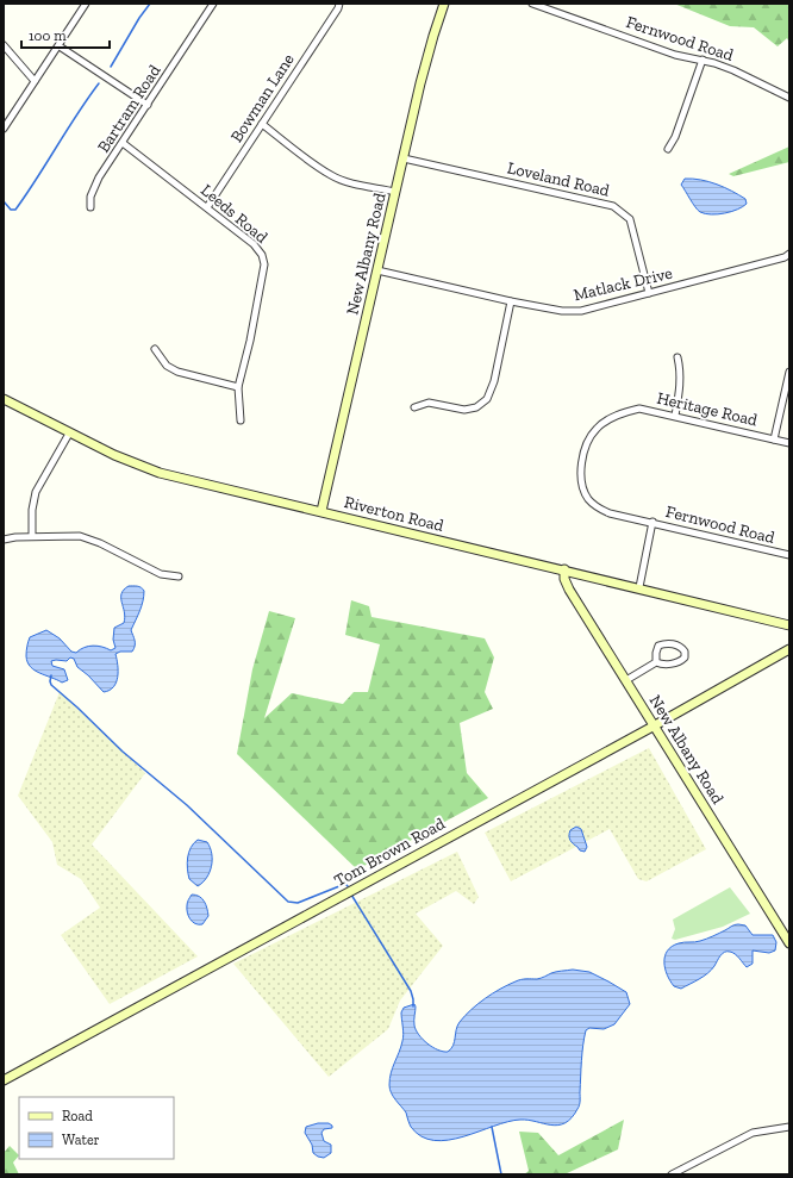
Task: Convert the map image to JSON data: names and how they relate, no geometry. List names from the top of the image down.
{
  "streets": {
    "main road": ["New Albany Road", "Riverton Road", "Tom Brown Road"],
    "street": [
      "Fernwood Road",
      "Bowman Lane",
      "Bartram Road",
      "Loveland Road",
      "Leeds Road",
      "Matlack Drive",
      "Heritage Road"
    ]
  },
  "crossings": [
    ["Fernwood Road", "Heritage Road"],
    ["Fernwood Road", "Riverton Road"],
    ["Bowman Lane", "Leeds Road"],
    ["Bartram Road", "Leeds Road"],
    ["Loveland Road", "New Albany Road"],
    ["Loveland Road", "Matlack Drive"],
    ["New Albany Road", "Matlack Drive"],
    ["New Albany Road", "Riverton Road"],
    ["New Albany Road", "Tom Brown Road"]
  ],
  "legend": ["Road", "Water"],
  "scale_bar": "100 m"
}
